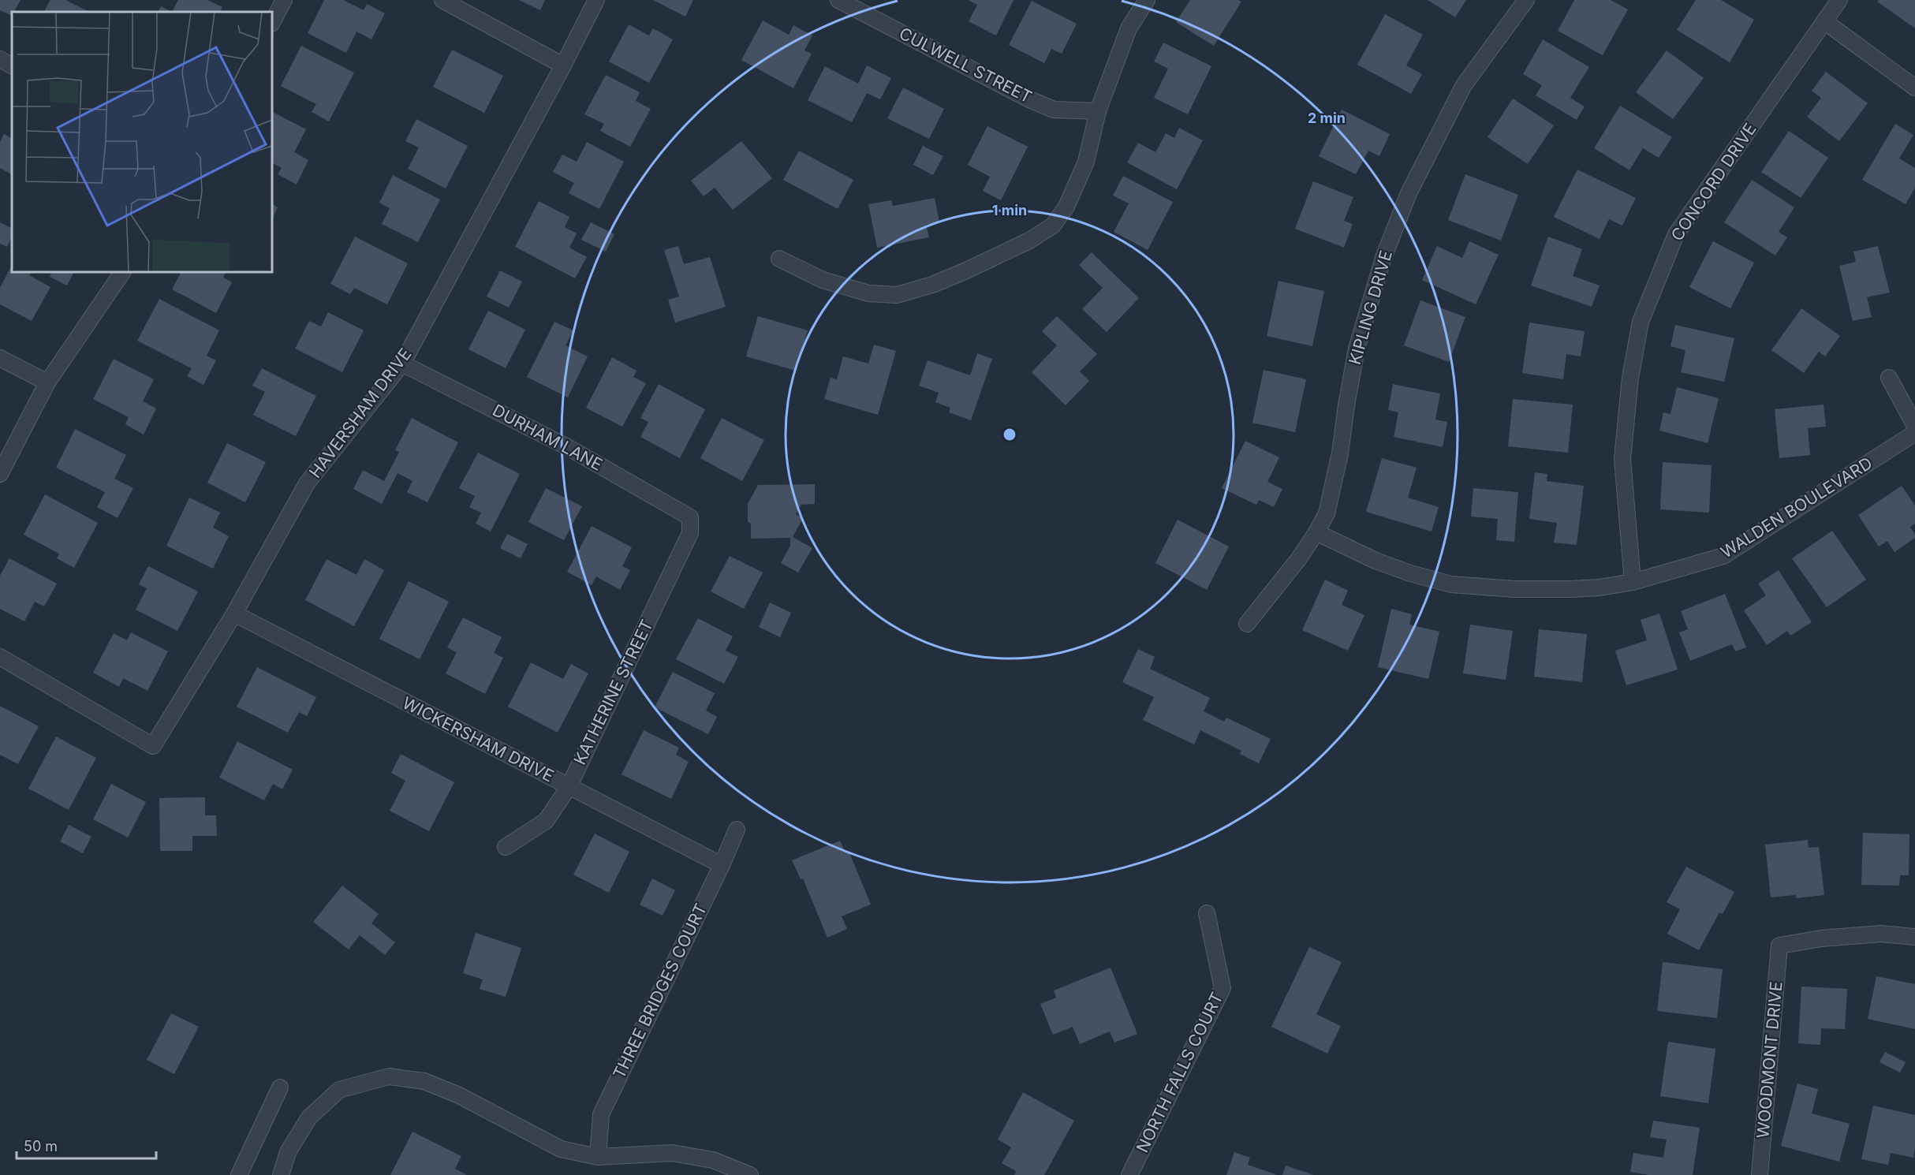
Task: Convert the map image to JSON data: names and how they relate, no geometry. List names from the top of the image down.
{
  "streets": {
    "street": [
      "CULWELL STREET",
      "CONCORD DRIVE",
      "KIPLING DRIVE",
      "HAVERSHAM DRIVE",
      "DURHAM LANE",
      "WALDEN BOULEVARD",
      "KATHERINE STREET",
      "WICKERSHAM DRIVE",
      "THREE BRIDGES COURT",
      "WOODMONT DRIVE",
      "NORTH FALLS COURT"
    ]
  },
  "crossings": [
    ["CONCORD DRIVE", "WALDEN BOULEVARD"],
    ["KIPLING DRIVE", "WALDEN BOULEVARD"],
    ["HAVERSHAM DRIVE", "DURHAM LANE"],
    ["HAVERSHAM DRIVE", "WICKERSHAM DRIVE"],
    ["DURHAM LANE", "KATHERINE STREET"],
    ["KATHERINE STREET", "WICKERSHAM DRIVE"],
    ["WICKERSHAM DRIVE", "THREE BRIDGES COURT"]
  ],
  "scale_bar": "50 m",
  "rings": ["2 min", "1 min"]
}
